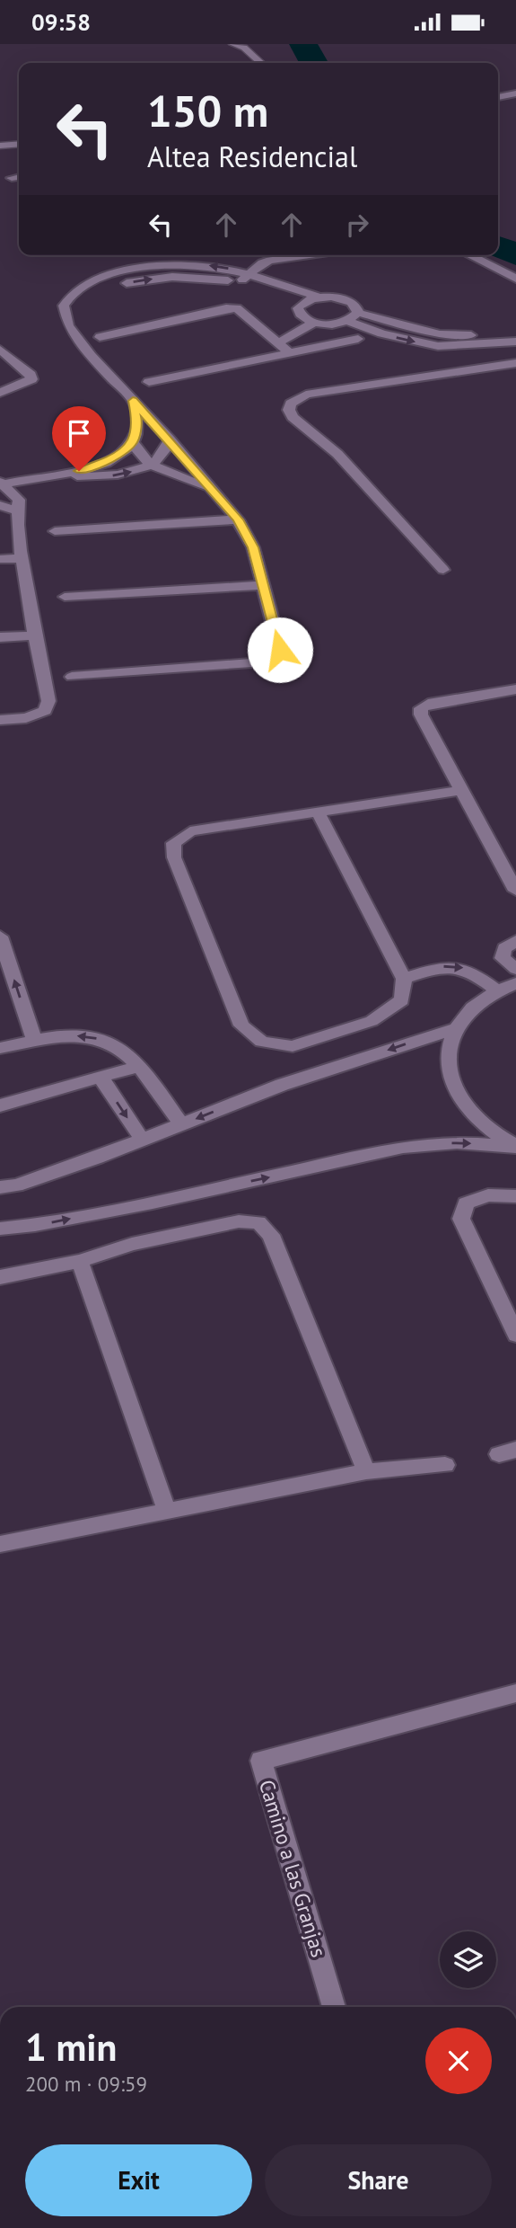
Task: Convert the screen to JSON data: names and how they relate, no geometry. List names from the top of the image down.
{
  "streets": {
    "street": ["Camino a las Granjas"]
  },
  "page": {
    "status": "09:58",
    "turn": ["150 m", "Altea Residencial"],
    "heading": ["1 min", "200 m · 09:59"],
    "buttons": ["Exit", "Share"]
  }
}
